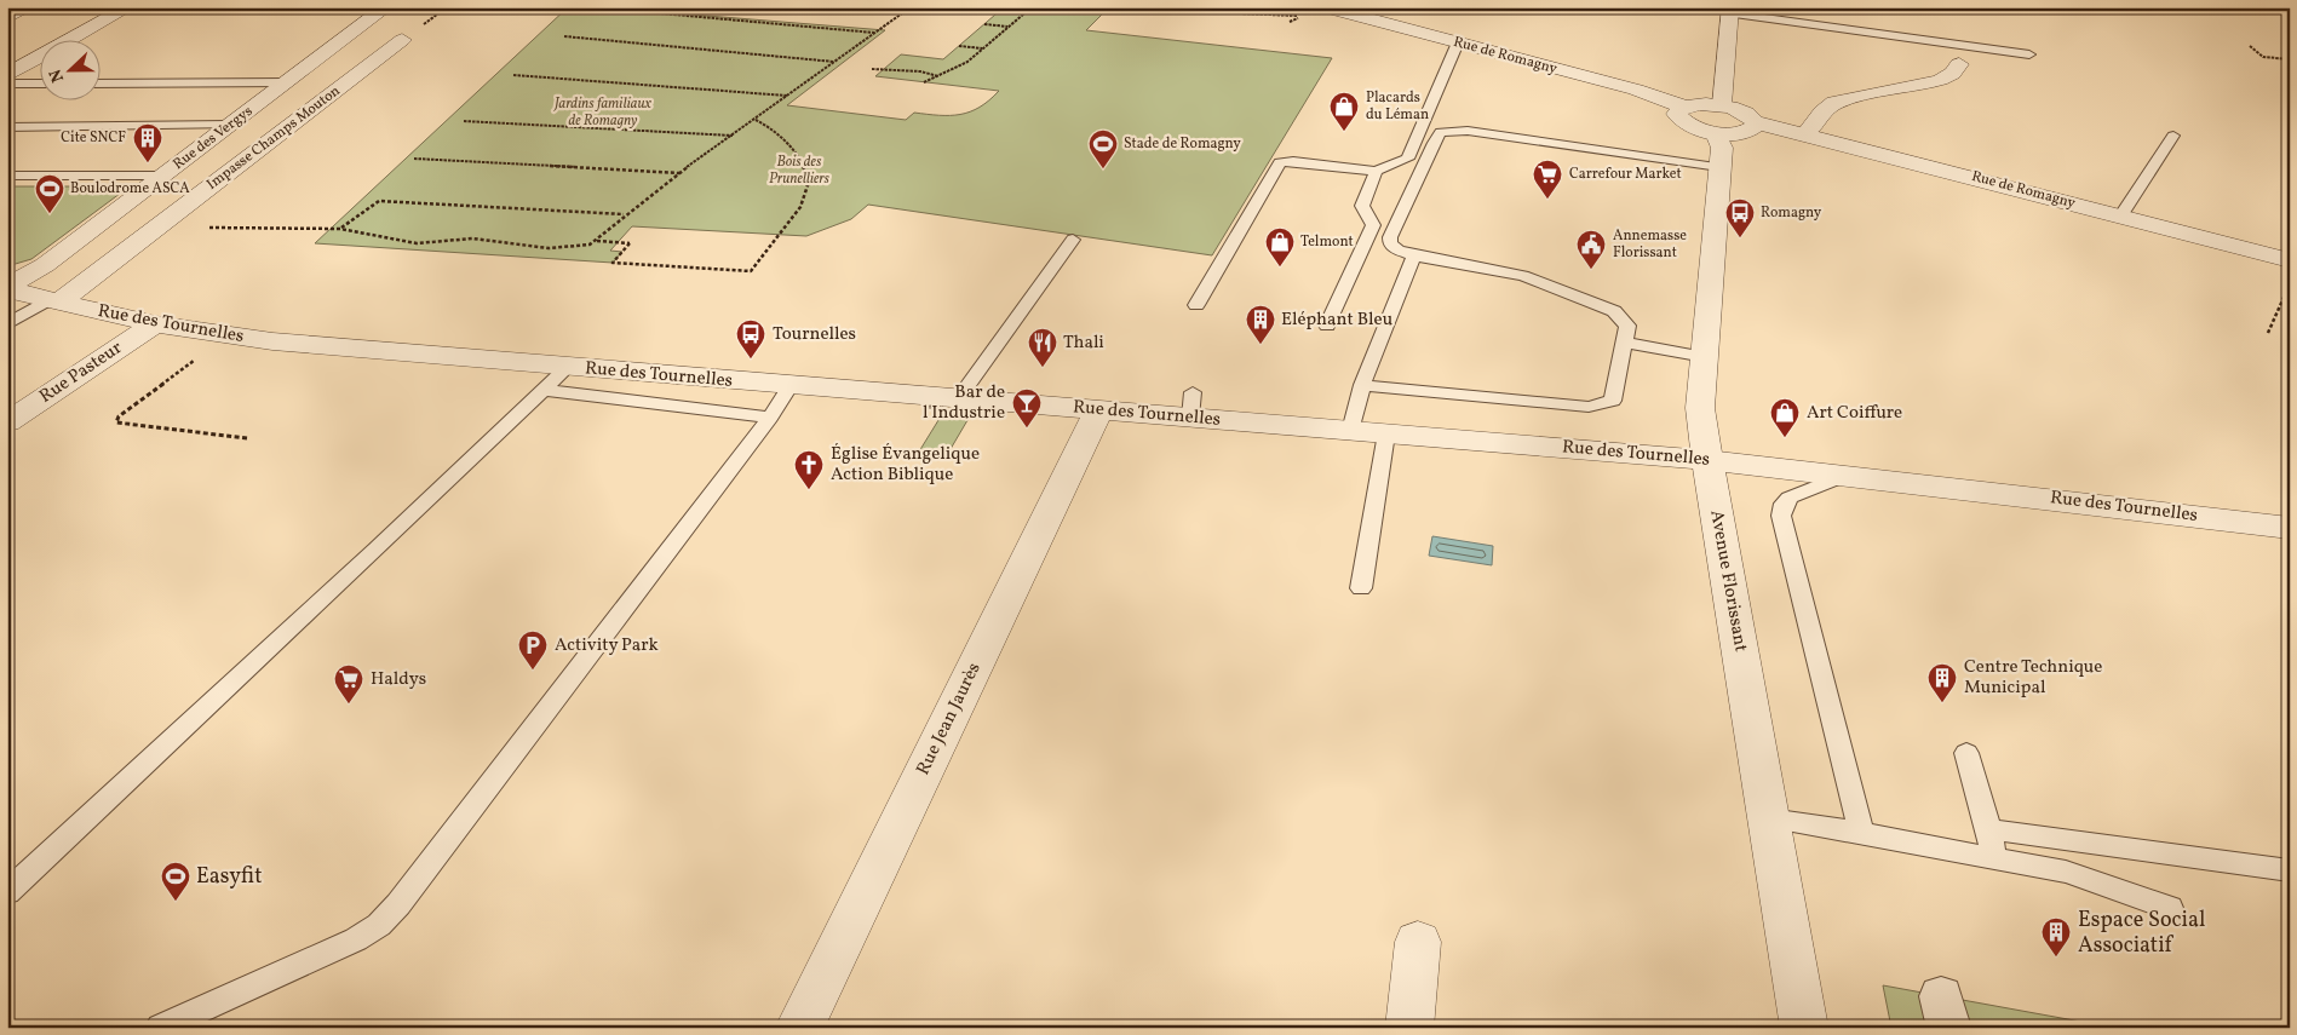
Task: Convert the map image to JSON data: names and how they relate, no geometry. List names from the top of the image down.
{
  "streets": {
    "street": [
      "Rue de Romagny",
      "Rue des Vergys",
      "Impasse Champs Mouton",
      "Rue des Tournelles",
      "Rue Pasteur",
      "Avenue Florissant",
      "Rue Jean Jaurès"
    ]
  },
  "crossings": [
    ["Rue des Vergys", "Rue des Tournelles"],
    ["Impasse Champs Mouton", "Rue des Tournelles"],
    ["Rue des Tournelles", "Rue Pasteur"],
    ["Rue des Tournelles", "Avenue Florissant"],
    ["Rue des Tournelles", "Rue Jean Jaurès"]
  ],
  "parks": ["Jardins familiaux de Romagny", "Bois des Prunelliers"],
  "places": {
    "shop": ["Placards du Léman", "Telmont", "Art Coiffure"],
    "building": [
      "Cite SNCF",
      "Eléphant Bleu",
      "Centre Technique Municipal",
      "Espace Social Associatif"
    ],
    "sports": ["Stade de Romagny", "Boulodrome ASCA", "Easyfit"],
    "supermarket": ["Carrefour Market", "Haldys"],
    "bus stop": ["Romagny", "Tournelles"],
    "public building": ["Annemasse Florissant"],
    "restaurant": ["Thali"],
    "bar": ["Bar de l'Industrie"],
    "church": ["Église Évangelique Action Biblique"],
    "parking": ["Activity Park"]
  },
  "north": "left"
}
